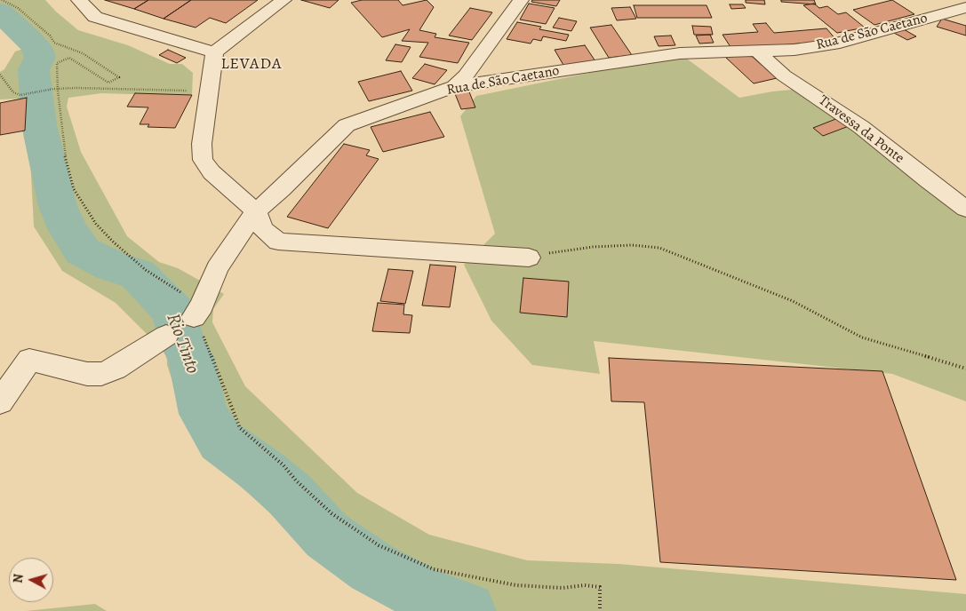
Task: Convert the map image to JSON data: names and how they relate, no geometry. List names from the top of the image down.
{
  "streets": {
    "street": ["Rua de São Caetano", "Travessa da Ponte"]
  },
  "crossings": [
    ["Rua de São Caetano", "Travessa da Ponte"]
  ],
  "districts": ["LEVADA"],
  "water": ["Rio Tinto"],
  "north": "left"
}
